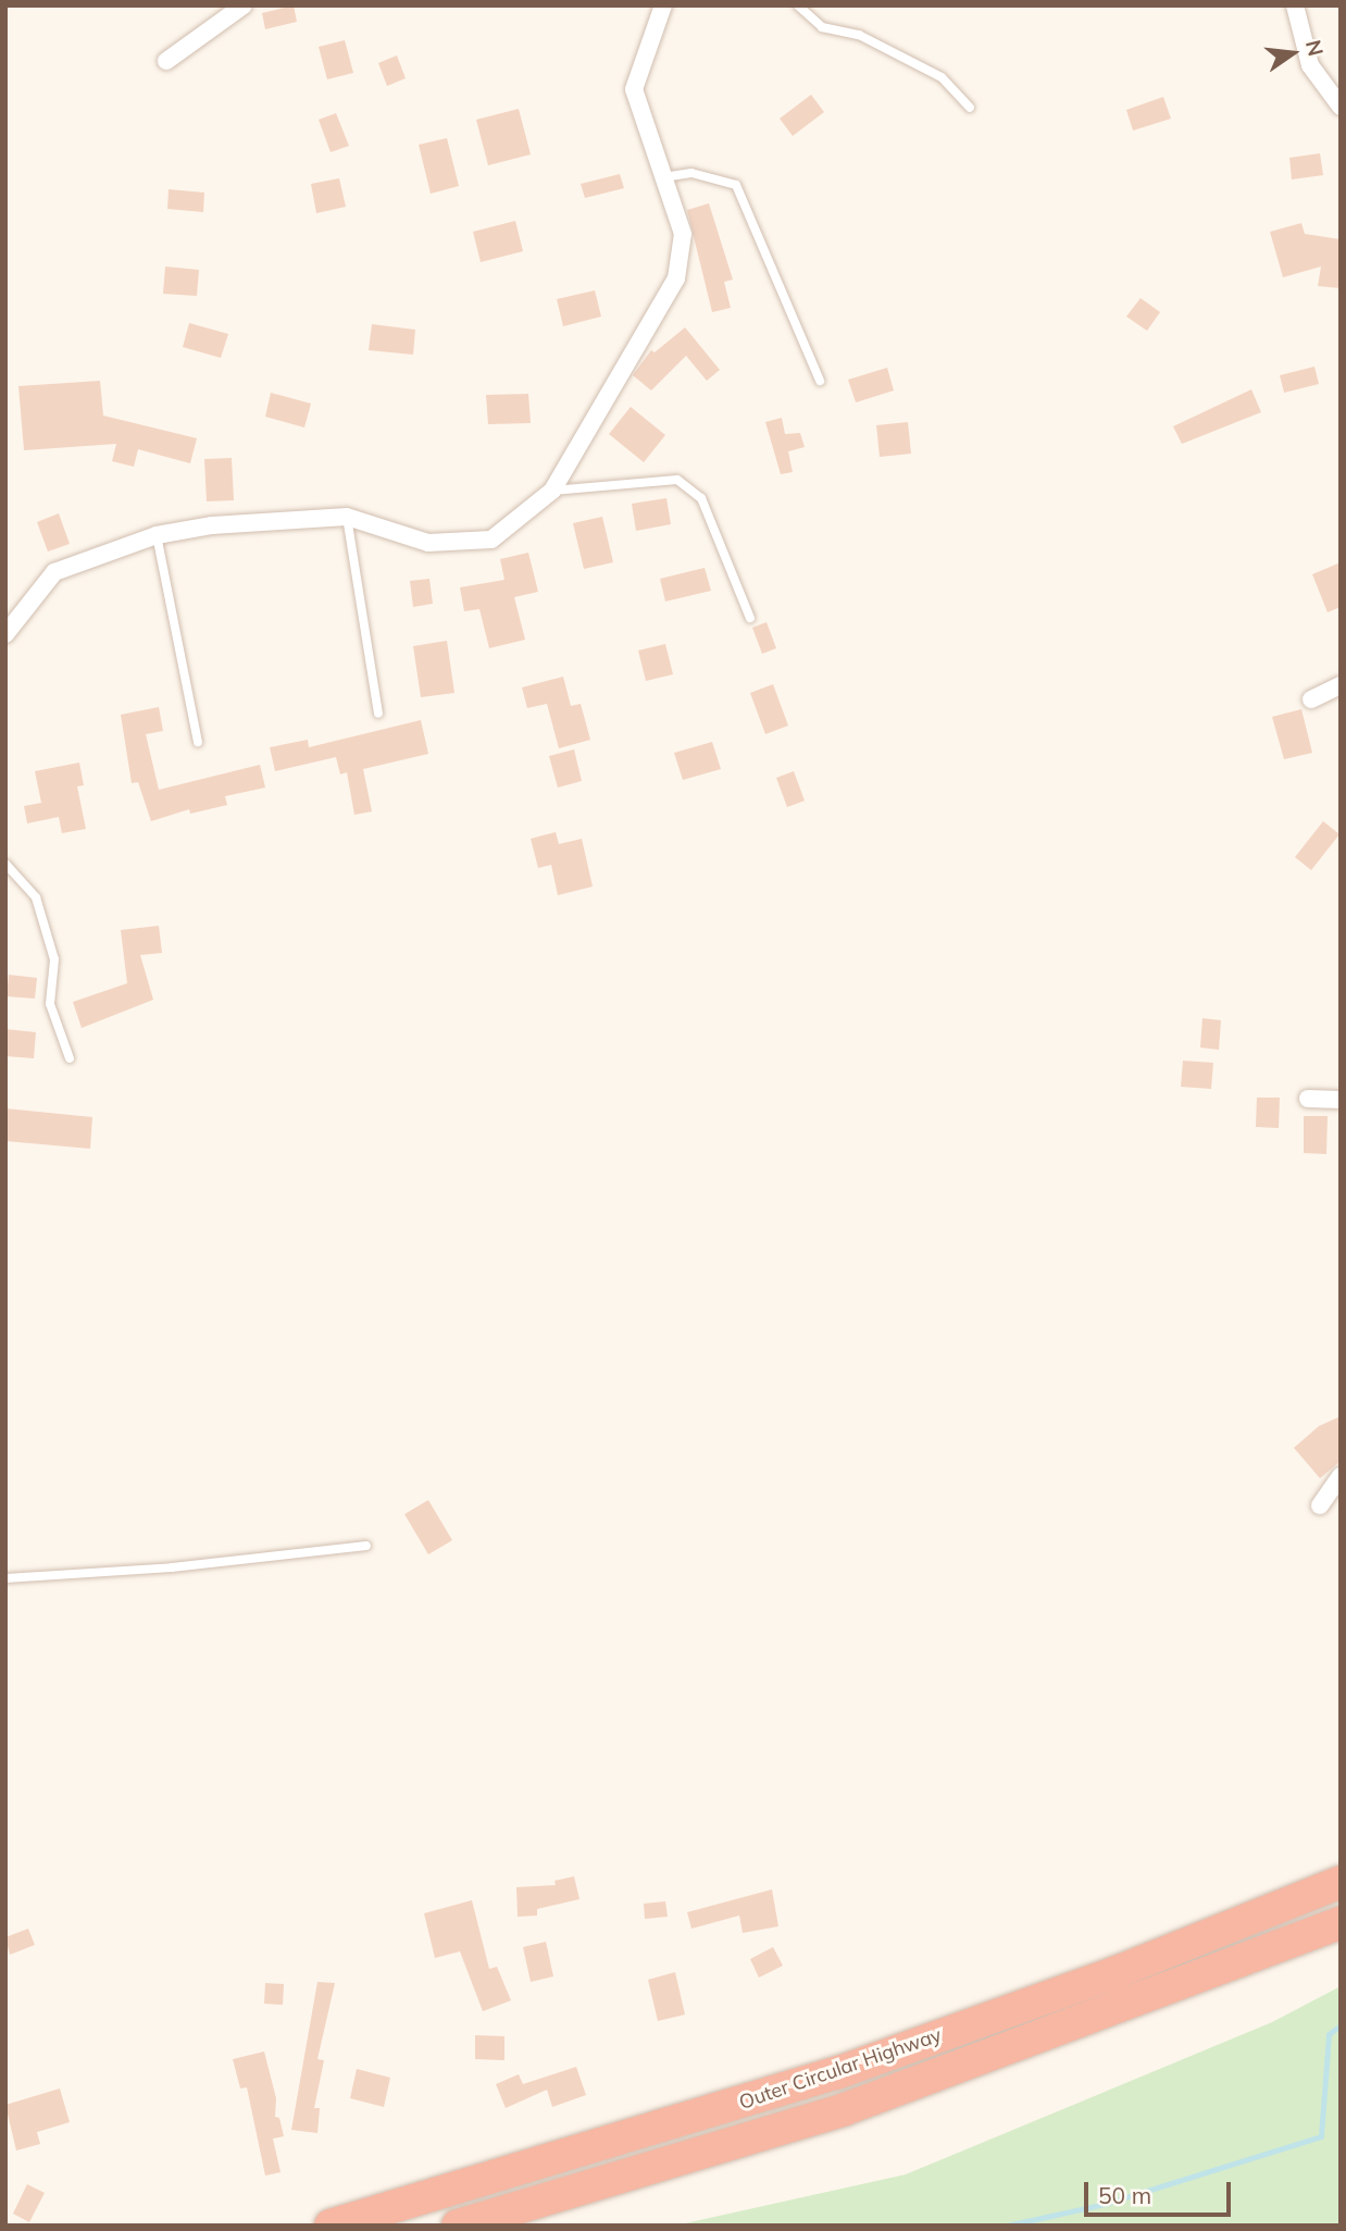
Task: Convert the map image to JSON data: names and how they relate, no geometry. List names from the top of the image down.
{
  "streets": {
    "highway": ["Outer Circular Highway"]
  },
  "scale_bar": "50 m",
  "north": "right"
}
